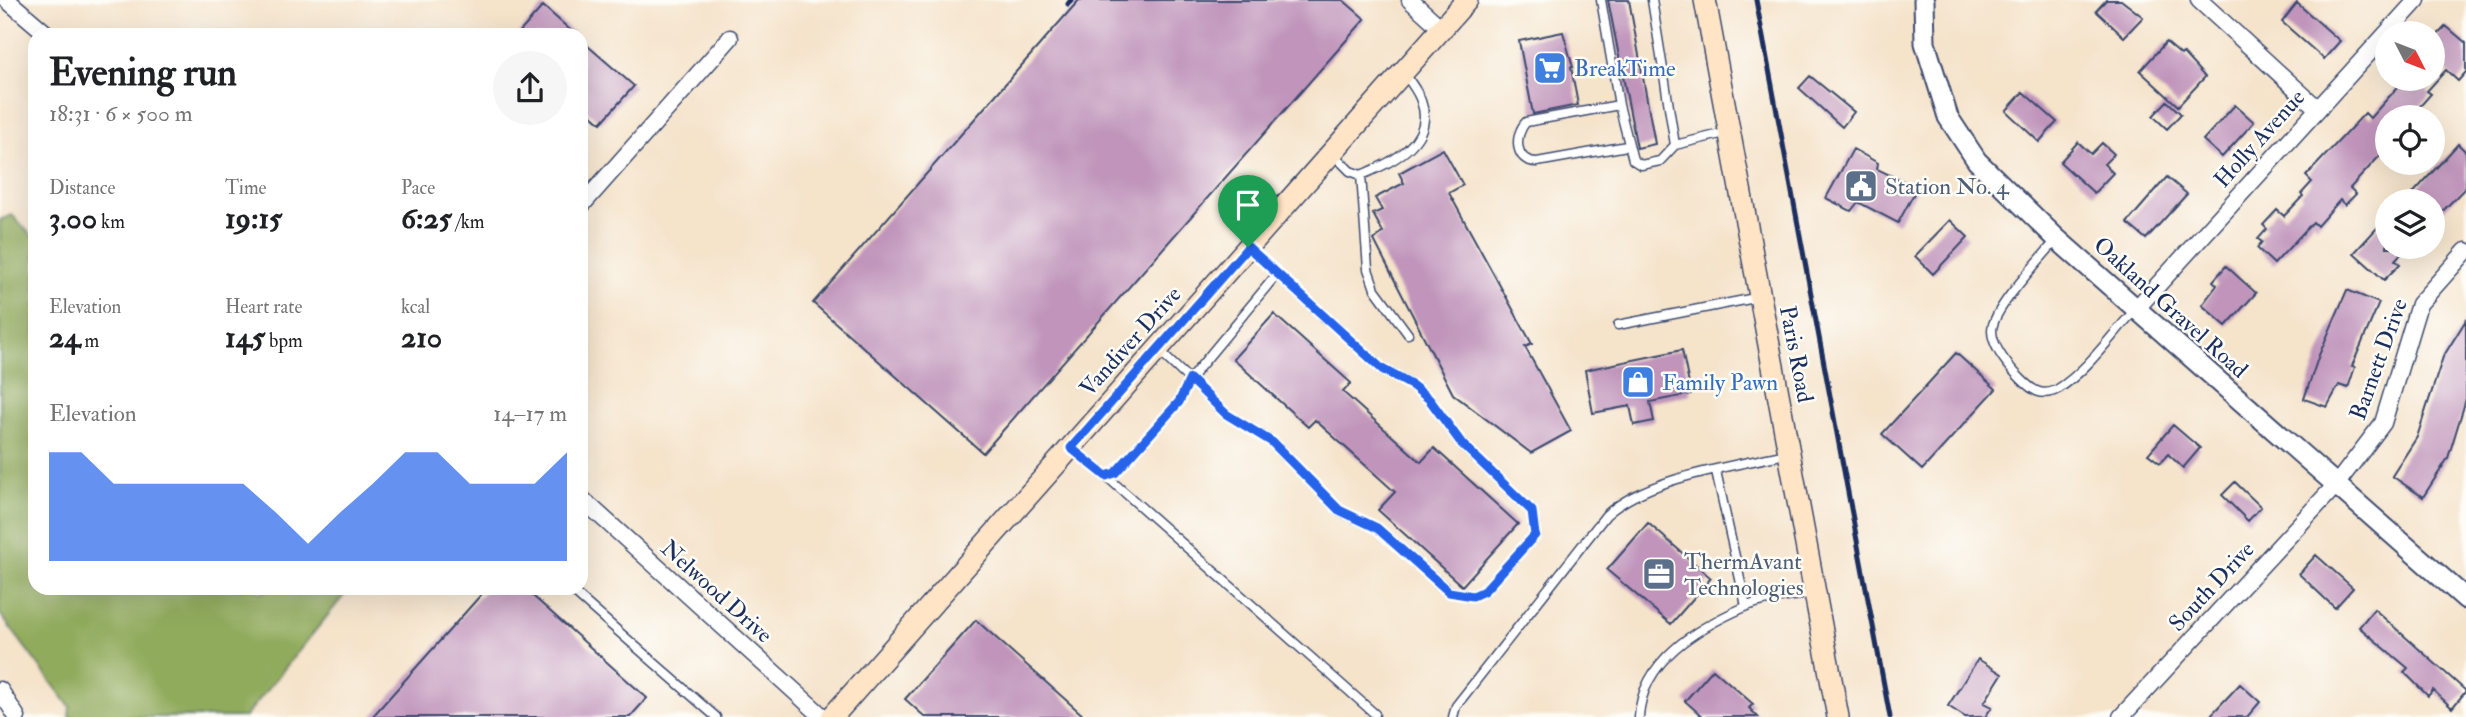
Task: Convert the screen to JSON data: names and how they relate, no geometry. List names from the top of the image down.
{
  "streets": {
    "main road": ["Vandiver Drive", "Paris Road"],
    "street": [
      "Holly Avenue",
      "Oakland Gravel Road",
      "Barnett Drive",
      "South Drive",
      "Nelwood Drive"
    ]
  },
  "crossings": [
    ["Holly Avenue", "Oakland Gravel Road"],
    ["Oakland Gravel Road", "Barnett Drive"],
    ["Oakland Gravel Road", "South Drive"],
    ["Barnett Drive", "South Drive"]
  ],
  "places": {
    "supermarket": ["BreakTime"],
    "public building": ["Station No. 4"],
    "shop": ["Family Pawn"],
    "office": ["ThermAvant Technologies"]
  },
  "north": "bottom right",
  "page": {
    "heading": ["Evening run", "18:31 · 6 × 500 m"],
    "stats": [
      ["Distance", "3.00 km"],
      ["Time", "19:15"],
      ["Pace", "6:25 /km"],
      ["Elevation", "24 m"],
      ["Heart rate", "145 bpm"],
      ["kcal", "210"]
    ],
    "chart": ["Elevation", "14–17 m"]
  }
}
